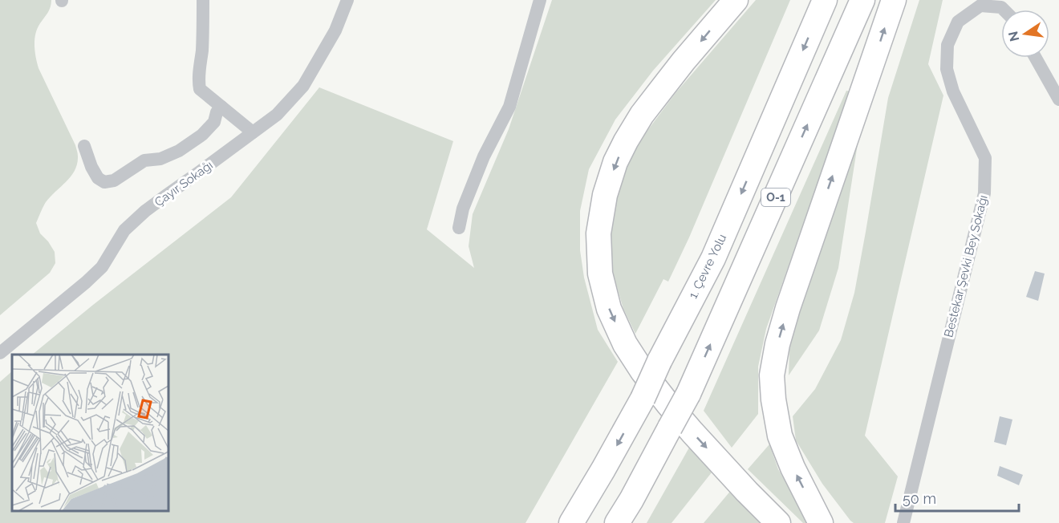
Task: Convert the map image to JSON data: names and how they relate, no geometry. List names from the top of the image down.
{
  "streets": {
    "highway": ["O-1", "1. Çevre Yolu"],
    "street": ["Çayır Sokağı", "Bestekar Şevki Bey Sokağı"]
  },
  "scale_bar": "50 m",
  "north": "left"
}
